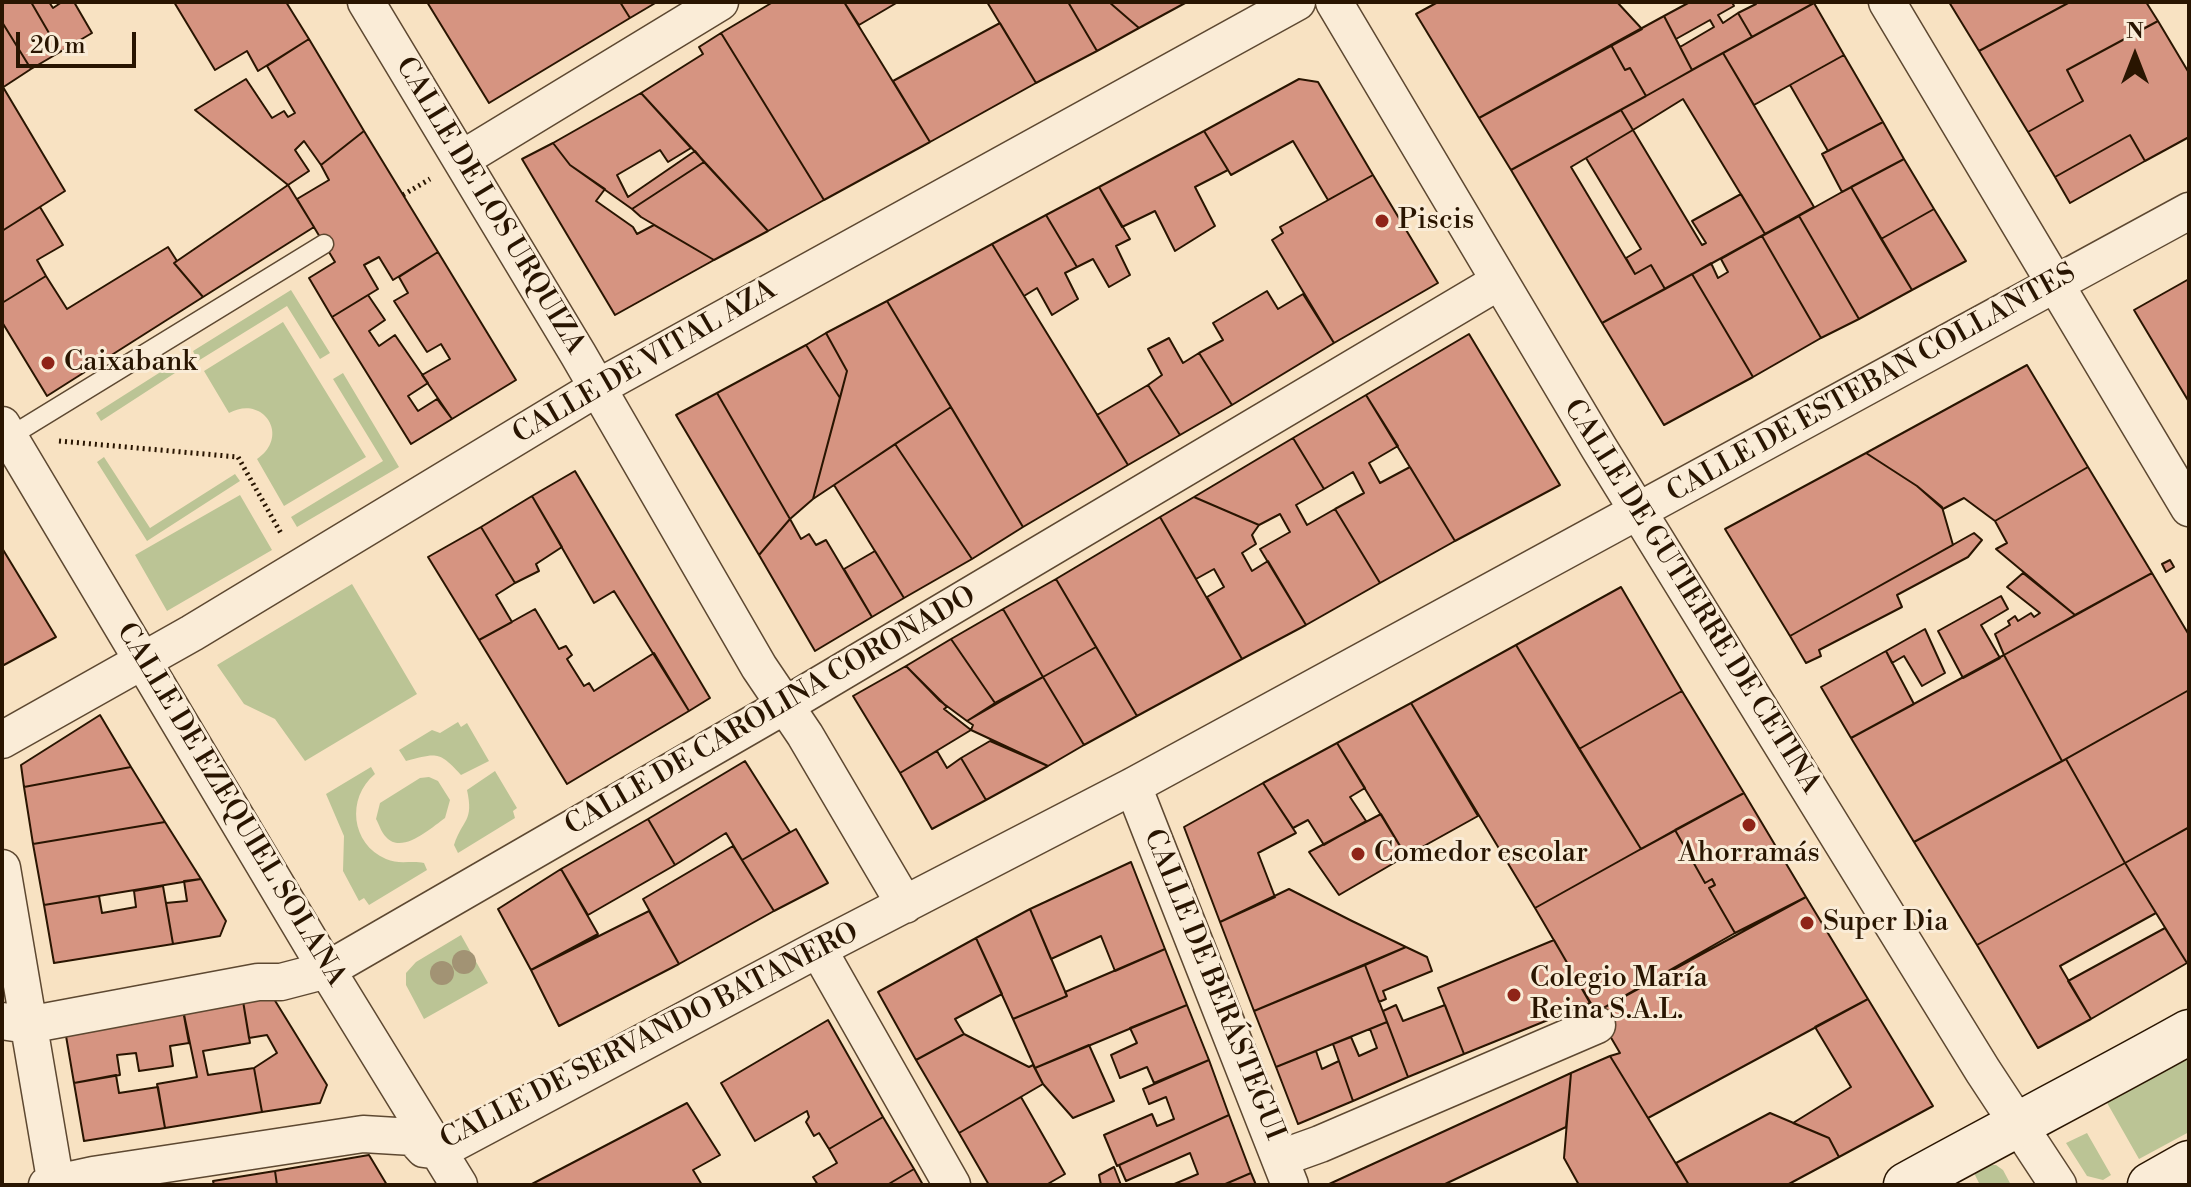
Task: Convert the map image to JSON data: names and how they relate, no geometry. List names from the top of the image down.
{
  "streets": {
    "street": [
      "CALLE DE LOS URQUIZA",
      "CALLE DE VITAL AZA",
      "CALLE DE ESTEBAN COLLANTES",
      "CALLE DE GUTIERRE DE CETINA",
      "CALLE DE CAROLINA CORONADO",
      "CALLE DE EZEQUIEL SOLANA",
      "CALLE DE BERÁSTEGUI",
      "CALLE DE SERVANDO BATANERO"
    ]
  },
  "crossings": [
    ["CALLE DE LOS URQUIZA", "CALLE DE VITAL AZA"],
    ["CALLE DE LOS URQUIZA", "CALLE DE CAROLINA CORONADO"],
    ["CALLE DE LOS URQUIZA", "CALLE DE SERVANDO BATANERO"],
    ["CALLE DE VITAL AZA", "CALLE DE EZEQUIEL SOLANA"],
    ["CALLE DE ESTEBAN COLLANTES", "CALLE DE GUTIERRE DE CETINA"],
    ["CALLE DE ESTEBAN COLLANTES", "CALLE DE BERÁSTEGUI"],
    ["CALLE DE ESTEBAN COLLANTES", "CALLE DE SERVANDO BATANERO"],
    ["CALLE DE GUTIERRE DE CETINA", "CALLE DE CAROLINA CORONADO"],
    ["CALLE DE CAROLINA CORONADO", "CALLE DE EZEQUIEL SOLANA"],
    ["CALLE DE EZEQUIEL SOLANA", "CALLE DE SERVANDO BATANERO"],
    ["CALLE DE BERÁSTEGUI", "CALLE DE SERVANDO BATANERO"]
  ],
  "places": [
    "Piscis",
    "Caixabank",
    "Ahorramás",
    "Comedor escolar",
    "Super Dia",
    "Colegio María Reina S.A.L."
  ],
  "scale_bar": "20 m",
  "north": "top"
}
